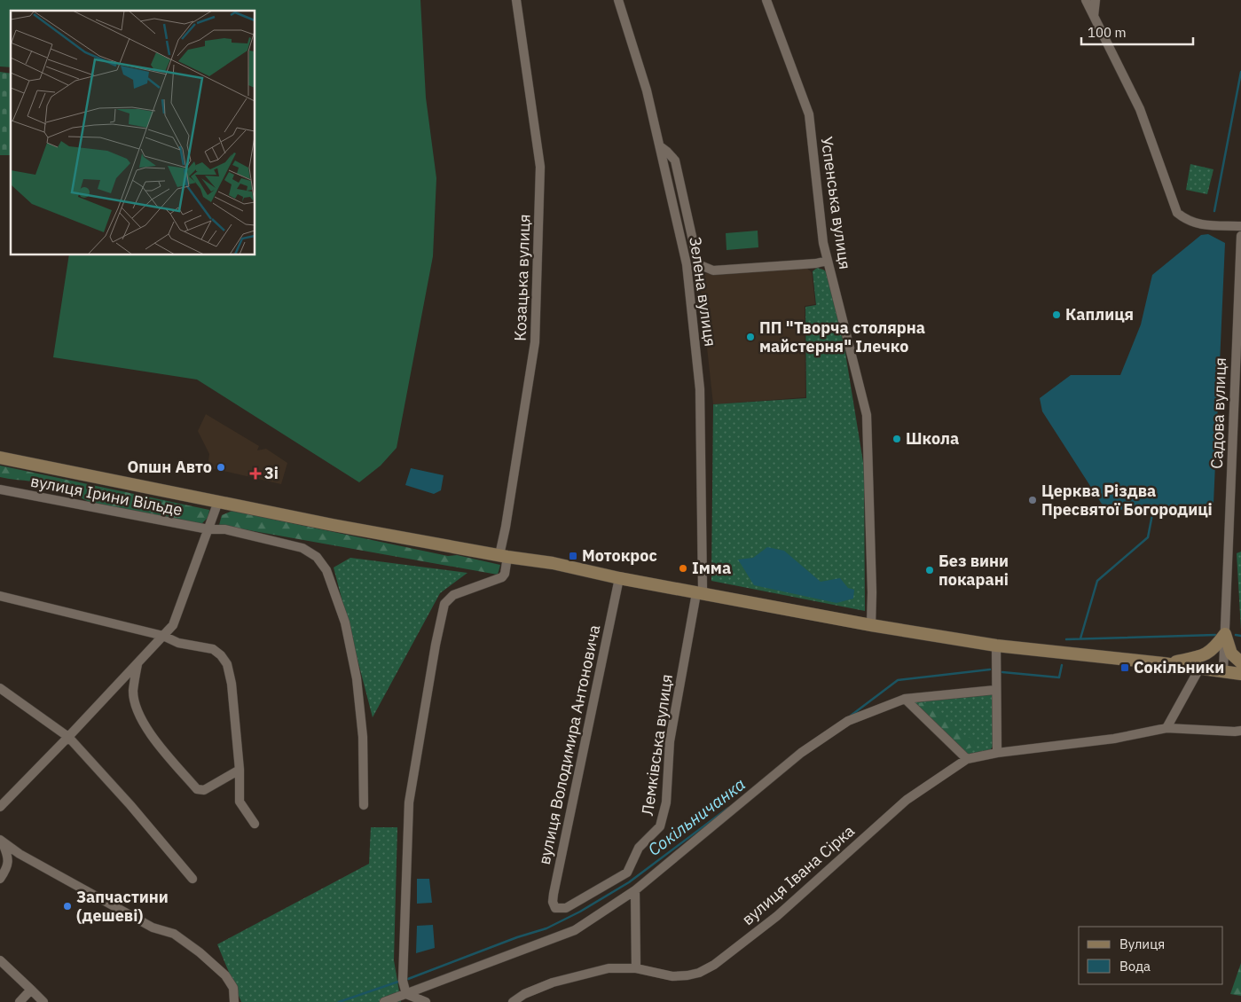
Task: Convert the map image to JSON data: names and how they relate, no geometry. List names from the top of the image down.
{
  "streets": {
    "street": [
      "Успенська вулиця",
      "Козацька вулиця",
      "Зелена вулиця",
      "Садова вулиця",
      "вулиця Ірини Вільде",
      "вулиця Володимира Антоновича",
      "Лемківська вулиця",
      "вулиця Івана Сірка"
    ]
  },
  "crossings": [
    ["Зелена вулиця", "Лемківська вулиця"],
    ["вулиця Володимира Антоновича", "Лемківська вулиця"]
  ],
  "water": ["Сокільничанка"],
  "places": {
    "other": [
      "Каплиця",
      "ПП \"Творча столярна майстерня\" Ілечко",
      "Школа",
      "Опшн Авто",
      "Церква Різдва Пресвятої Богородиці",
      "Імма",
      "Без вини покарані",
      "Запчастини (дешеві)"
    ],
    "health": ["3і"],
    "transit": ["Мотокрос", "Сокільники"]
  },
  "legend": ["Вулиця", "Вода"],
  "scale_bar": "100 m"
}
